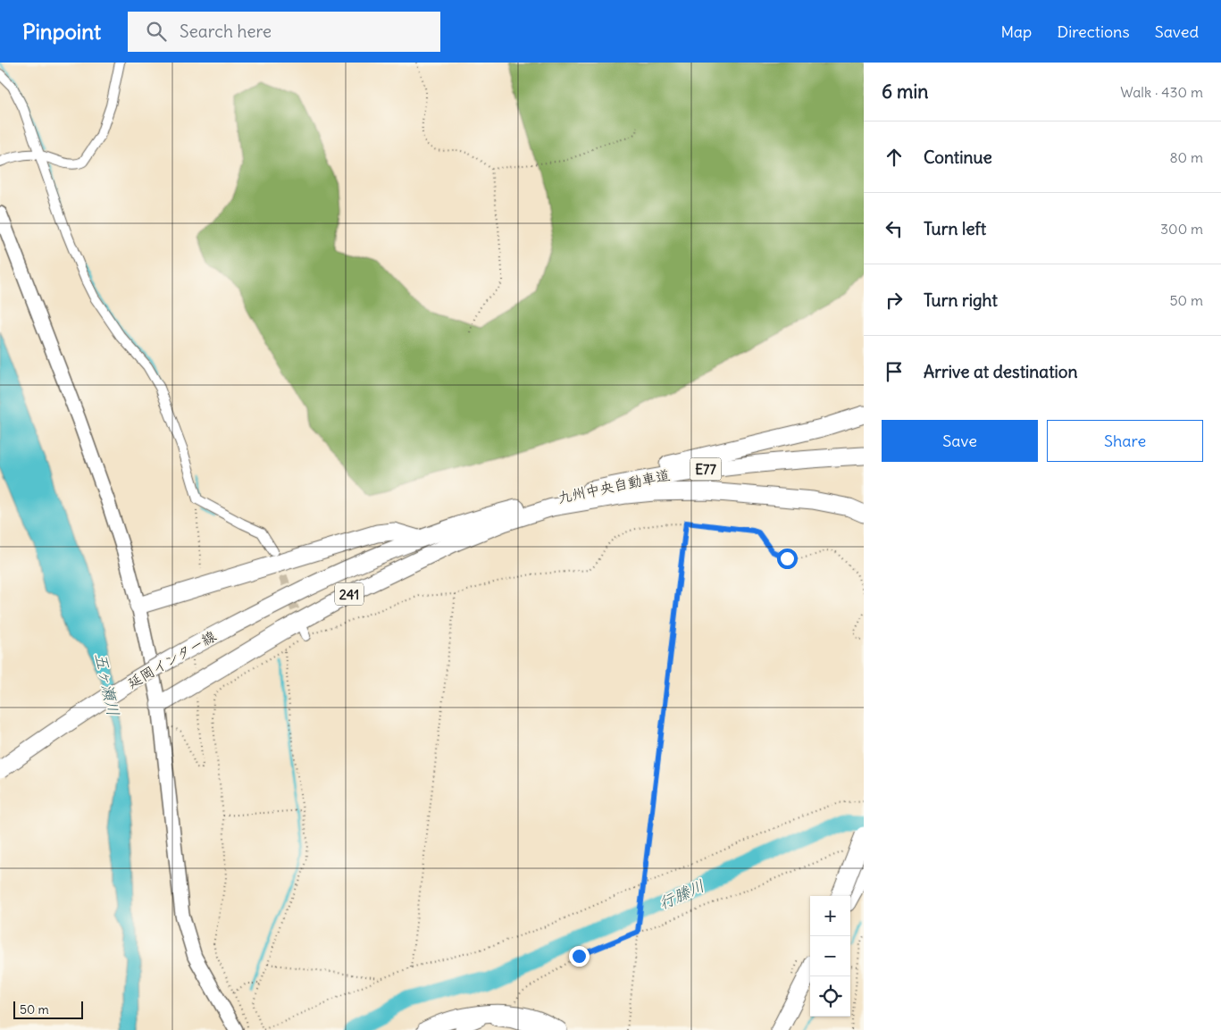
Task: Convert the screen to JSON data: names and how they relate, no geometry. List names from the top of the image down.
{
  "streets": {
    "highway": [
      "E77",
      "九州中央自動車道",
      "241",
      "延岡インター線"
    ]
  },
  "crossings": [
    ["九州中央自動車道", "241"],
    ["九州中央自動車道", "延岡インター線"],
    ["241", "延岡インター線"]
  ],
  "water": ["五ヶ瀬川", "行縢川"],
  "scale_bar": "50 m",
  "page": {
    "header": "Pinpoint",
    "search": "Search here",
    "nav": ["Map", "Directions", "Saved"],
    "heading": ["6 min", "Walk · 430 m"],
    "list": [
      ["Continue", "80 m"],
      ["Turn left", "300 m"],
      ["Turn right", "50 m"],
      "Arrive at destination"
    ],
    "buttons": ["Save", "Share"],
    "map_buttons": ["+", "−"],
    "scale": "50 m"
  }
}
